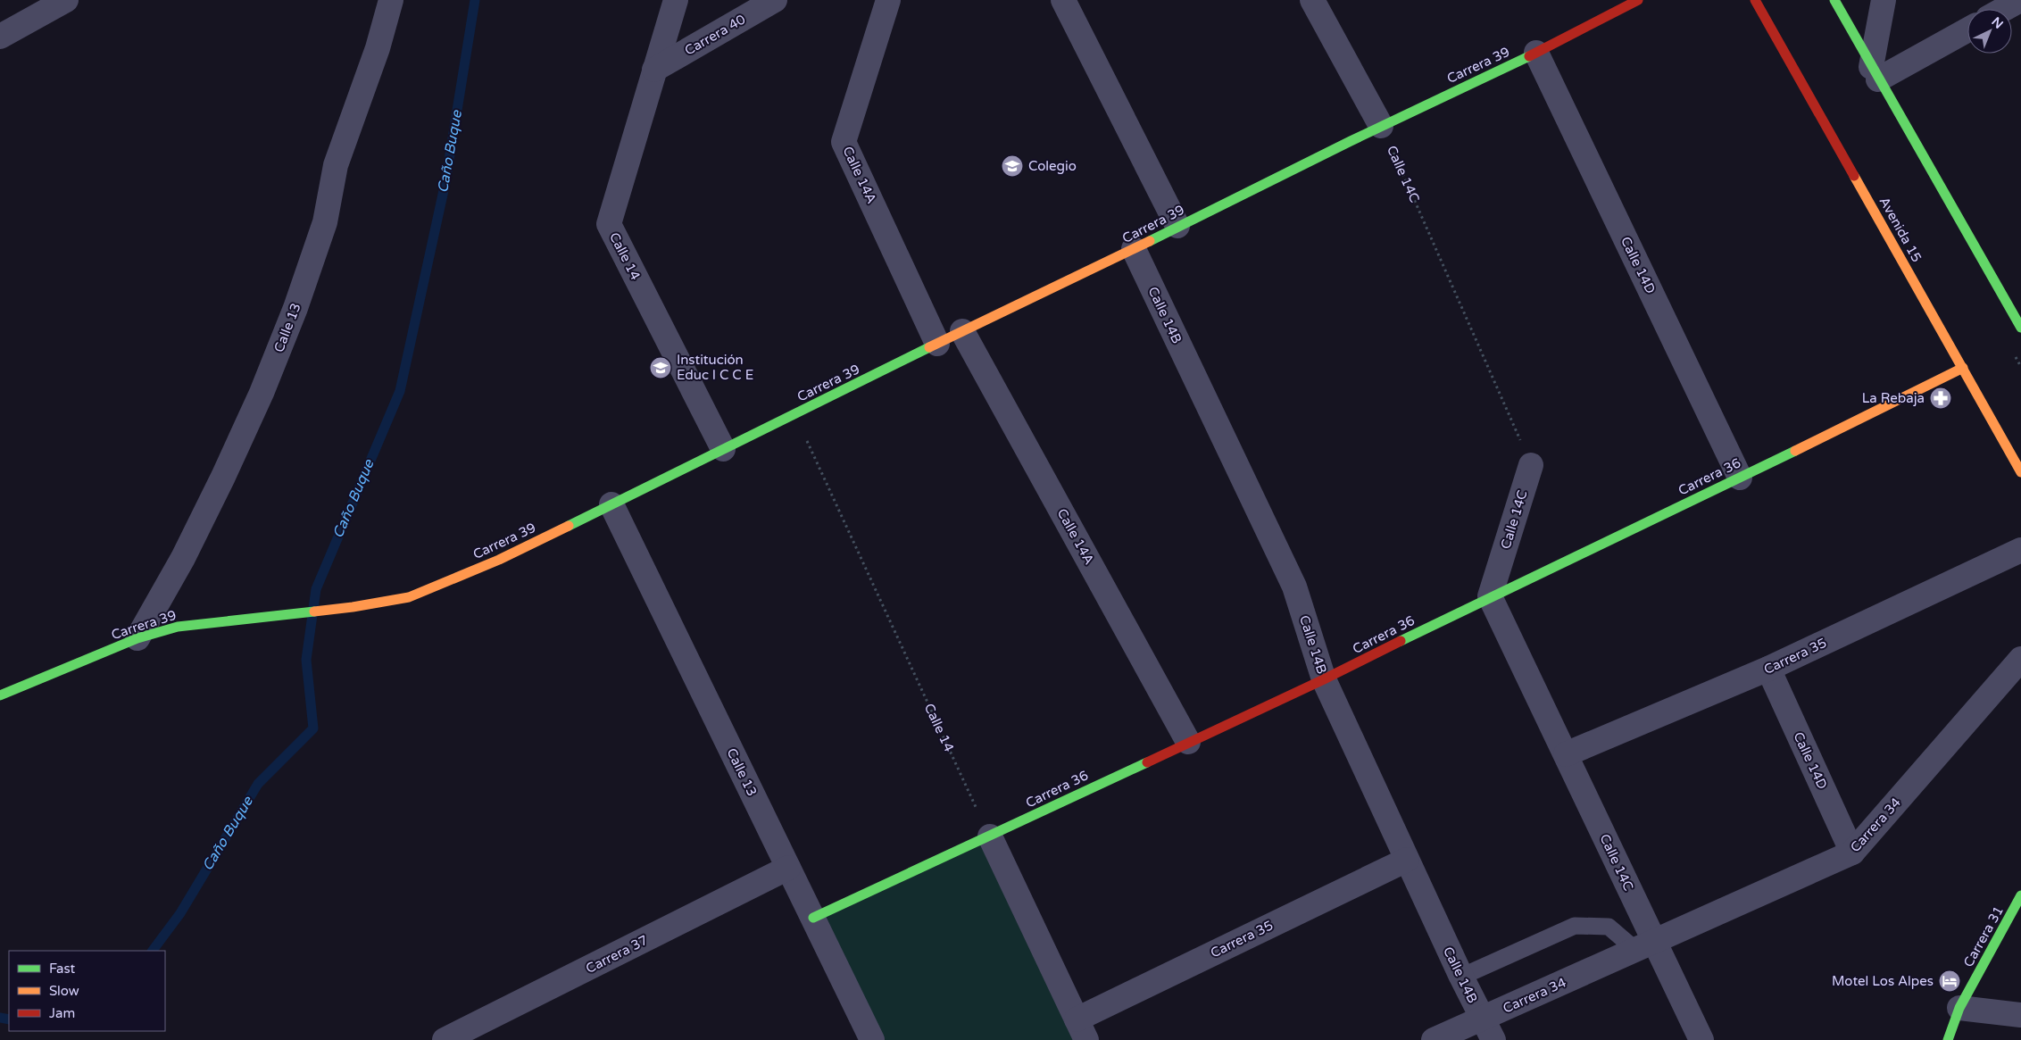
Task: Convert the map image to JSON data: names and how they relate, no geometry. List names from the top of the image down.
{
  "streets": {
    "street": [
      "Carrera 40",
      "Carrera 39",
      "Calle 14C",
      "Calle 14A",
      "Avenida 15",
      "Calle 14",
      "Calle 14D",
      "Calle 14B",
      "Calle 13",
      "Carrera 36",
      "Carrera 35",
      "Carrera 34",
      "Carrera 31",
      "Carrera 37"
    ]
  },
  "crossings": [
    ["Carrera 40", "Calle 14"],
    ["Carrera 39", "Calle 14C"],
    ["Carrera 39", "Calle 14A"],
    ["Carrera 39", "Calle 14"],
    ["Carrera 39", "Calle 14D"],
    ["Carrera 39", "Calle 14B"],
    ["Carrera 39", "Calle 13"],
    ["Calle 14C", "Carrera 36"],
    ["Calle 14C", "Carrera 35"],
    ["Calle 14C", "Carrera 34"],
    ["Calle 14A", "Carrera 36"],
    ["Avenida 15", "Carrera 36"],
    ["Calle 14", "Carrera 36"],
    ["Calle 14D", "Carrera 36"],
    ["Calle 14D", "Carrera 35"],
    ["Calle 14D", "Carrera 34"],
    ["Calle 14B", "Carrera 36"],
    ["Calle 14B", "Carrera 35"],
    ["Calle 14B", "Carrera 34"],
    ["Calle 13", "Carrera 36"],
    ["Calle 13", "Carrera 37"]
  ],
  "water": ["Caño Buque"],
  "places": {
    "school or university": ["Colegio", "Institución Educ I C C E"],
    "pharmacy": ["La Rebaja"],
    "hotel": ["Motel Los Alpes"]
  },
  "legend": ["Fast", "Slow", "Jam"],
  "north": "top right"
}
